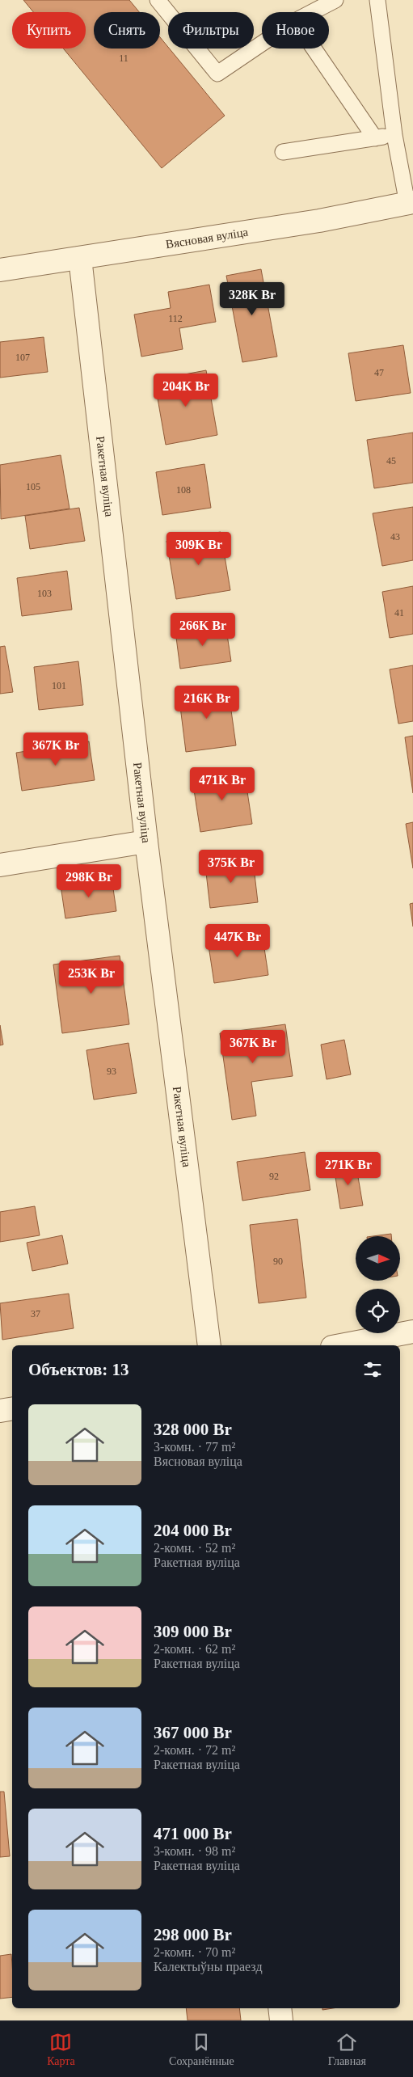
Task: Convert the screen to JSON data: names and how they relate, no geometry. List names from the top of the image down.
{
  "streets": {
    "street": ["Вясновая вуліца", "Ракетная вуліца"]
  },
  "crossings": [
    ["Вясновая вуліца", "Ракетная вуліца"]
  ],
  "house_numbers": [
    "11",
    "112",
    "107",
    "47",
    "45",
    "105",
    "108",
    "43",
    "103",
    "41",
    "101",
    "93",
    "92",
    "90",
    "37"
  ],
  "north": "right",
  "page": {
    "chip": [
      "Купить",
      "Снять",
      "Фильтры",
      "Новое"
    ],
    "price": [
      "328K Br",
      "204K Br",
      "309K Br",
      "266K Br",
      "216K Br",
      "367K Br",
      "471K Br",
      "375K Br",
      "298K Br",
      "447K Br",
      "253K Br",
      "367K Br",
      "271K Br"
    ],
    "heading": "Объектов: 13",
    "list": [
      {
        "name": "328 000 Br",
        "note": "3-комн. · 77 m² · Вясновая вуліца"
      },
      {
        "name": "204 000 Br",
        "note": "2-комн. · 52 m² · Ракетная вуліца"
      },
      {
        "name": "309 000 Br",
        "note": "2-комн. · 62 m² · Ракетная вуліца"
      },
      {
        "name": "367 000 Br",
        "note": "2-комн. · 72 m² · Ракетная вуліца"
      },
      {
        "name": "471 000 Br",
        "note": "3-комн. · 98 m² · Ракетная вуліца"
      },
      {
        "name": "298 000 Br",
        "note": "2-комн. · 70 m² · Калектыўны праезд"
      }
    ],
    "tabs": ["Карта", "Сохранённые", "Главная"]
  }
}
